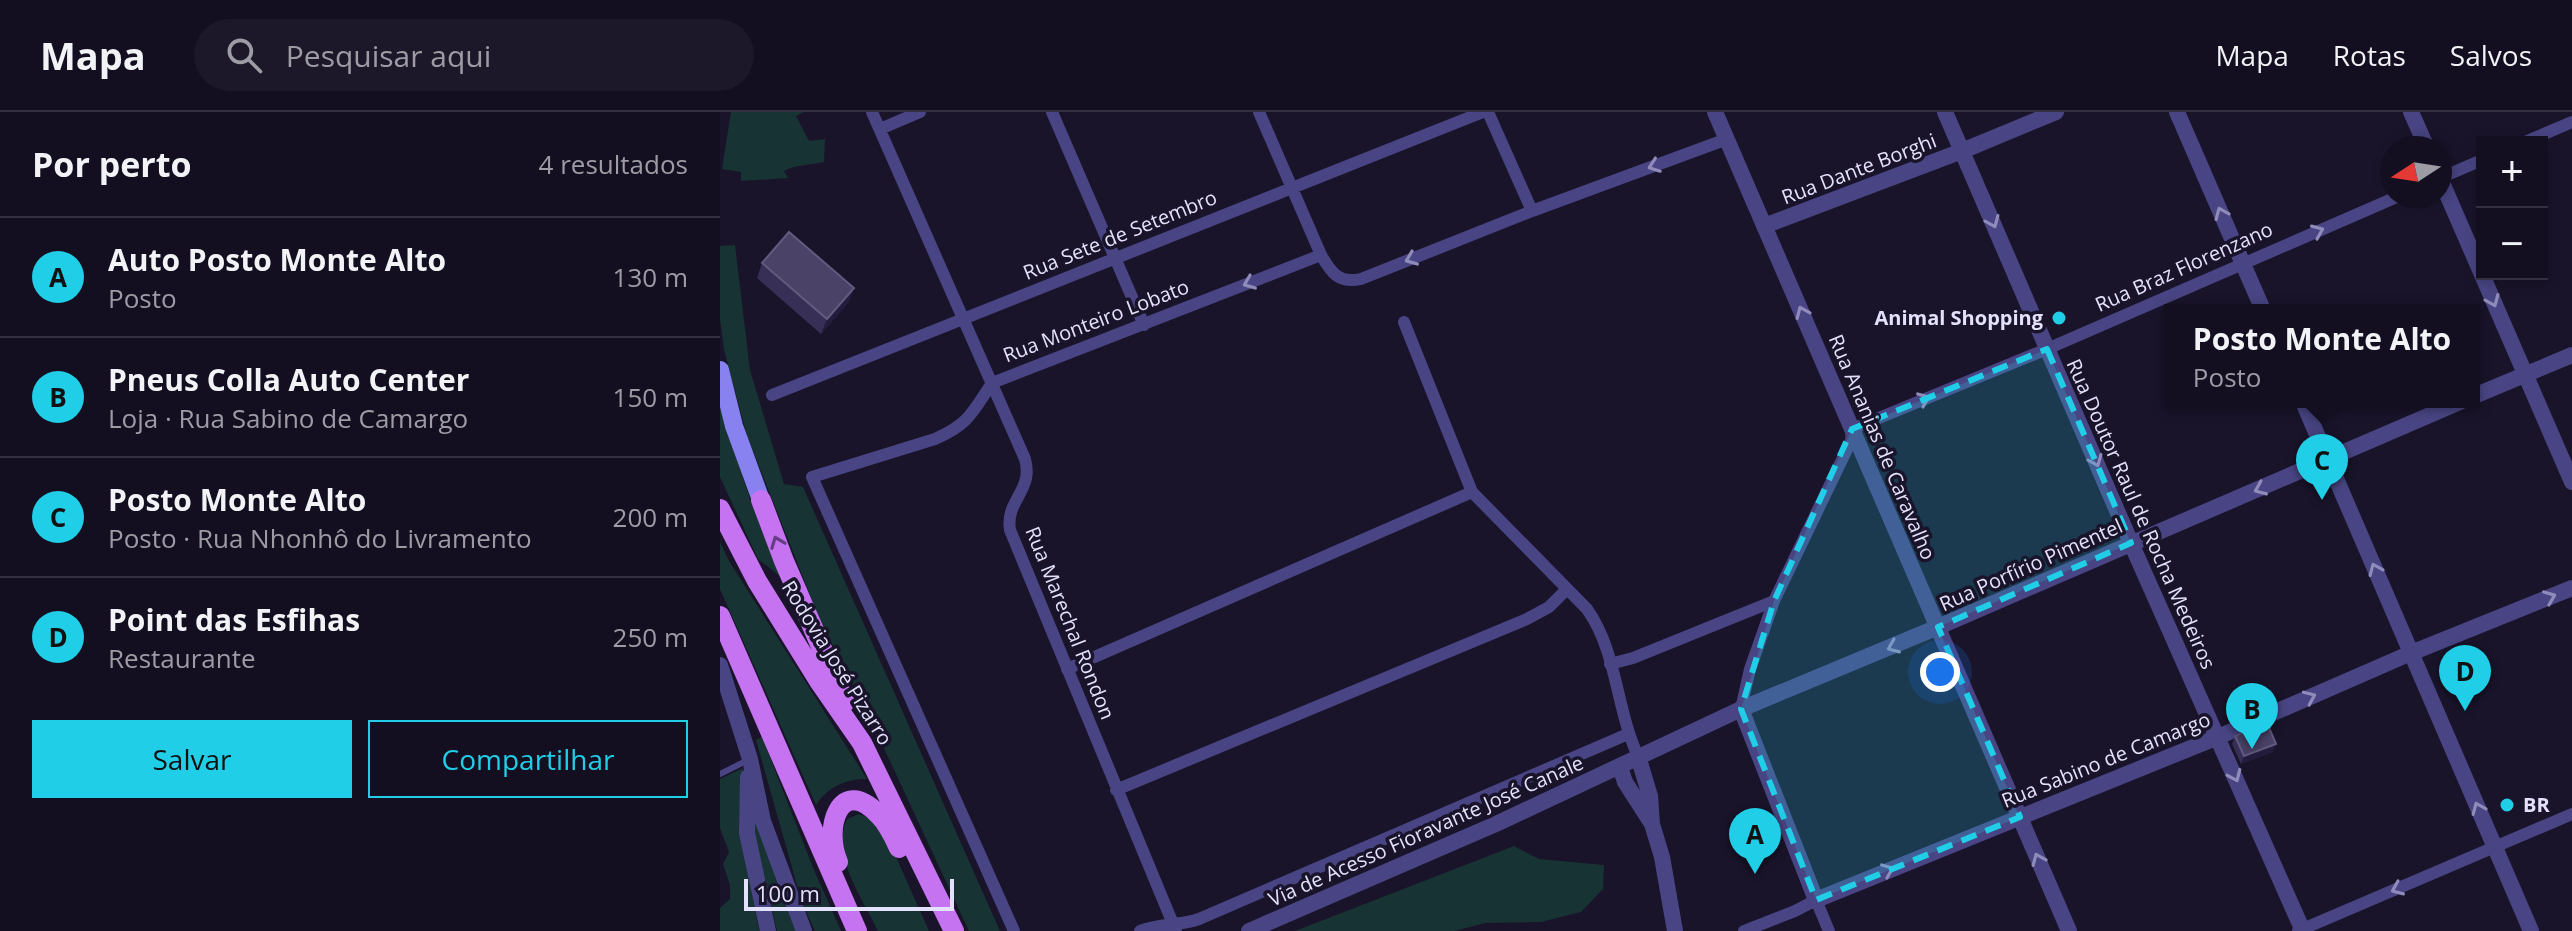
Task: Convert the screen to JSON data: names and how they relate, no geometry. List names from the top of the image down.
{
  "streets": {
    "main road": ["Rodovia José Pizarro"],
    "street": [
      "Rua Dante Borghi",
      "Rua Sete de Setembro",
      "Rua Braz Florenzano",
      "Rua Monteiro Lobato",
      "Rua Ananias de Caravalho",
      "Rua Doutor Raul de Rocha Medeiros",
      "Rua Porfírio Pimentel",
      "Rua Marechal Rondon",
      "Rua Sabino de Camargo",
      "Via de Acesso Fioravante José Canale"
    ]
  },
  "crossings": [
    ["Rua Dante Borghi", "Rua Ananias de Caravalho"],
    ["Rua Dante Borghi", "Rua Doutor Raul de Rocha Medeiros"],
    ["Rua Sete de Setembro", "Rua Marechal Rondon"],
    ["Rua Braz Florenzano", "Rua Ananias de Caravalho"],
    ["Rua Braz Florenzano", "Rua Doutor Raul de Rocha Medeiros"],
    ["Rua Monteiro Lobato", "Rua Marechal Rondon"],
    ["Rua Ananias de Caravalho", "Rua Porfírio Pimentel"],
    ["Rua Ananias de Caravalho", "Rua Sabino de Camargo"],
    ["Rua Doutor Raul de Rocha Medeiros", "Rua Porfírio Pimentel"],
    ["Rua Doutor Raul de Rocha Medeiros", "Rua Sabino de Camargo"],
    ["Rua Porfírio Pimentel", "Via de Acesso Fioravante José Canale"]
  ],
  "one_way": [
    "Rua Braz Florenzano",
    "Rua Ananias de Caravalho",
    "Rua Doutor Raul de Rocha Medeiros",
    "Rua Porfírio Pimentel",
    "Rua Sabino de Camargo"
  ],
  "places": ["Animal Shopping", "BR"],
  "scale_bar": "100 m",
  "north": "left",
  "page": {
    "header": "Mapa",
    "search": "Pesquisar aqui",
    "nav": ["Mapa", "Rotas", "Salvos"],
    "heading": ["Por perto", "4 resultados"],
    "map_buttons": ["+", "−"],
    "list": [
      {
        "mark": "A",
        "name": "Auto Posto Monte Alto",
        "note": "Posto",
        "value": "130 m"
      },
      {
        "mark": "B",
        "name": "Pneus Colla Auto Center",
        "note": "Loja · Rua Sabino de Camargo",
        "value": "150 m"
      },
      {
        "mark": "C",
        "name": "Posto Monte Alto",
        "note": "Posto · Rua Nhonhô do Livramento",
        "value": "200 m"
      },
      {
        "mark": "D",
        "name": "Point das Esfihas",
        "note": "Restaurante",
        "value": "250 m"
      }
    ],
    "popup": ["Posto Monte Alto", "Posto"],
    "pins": [
      "C",
      "D",
      "B",
      "A"
    ],
    "buttons": ["Salvar", "Compartilhar"],
    "scale": "100 m"
  }
}
